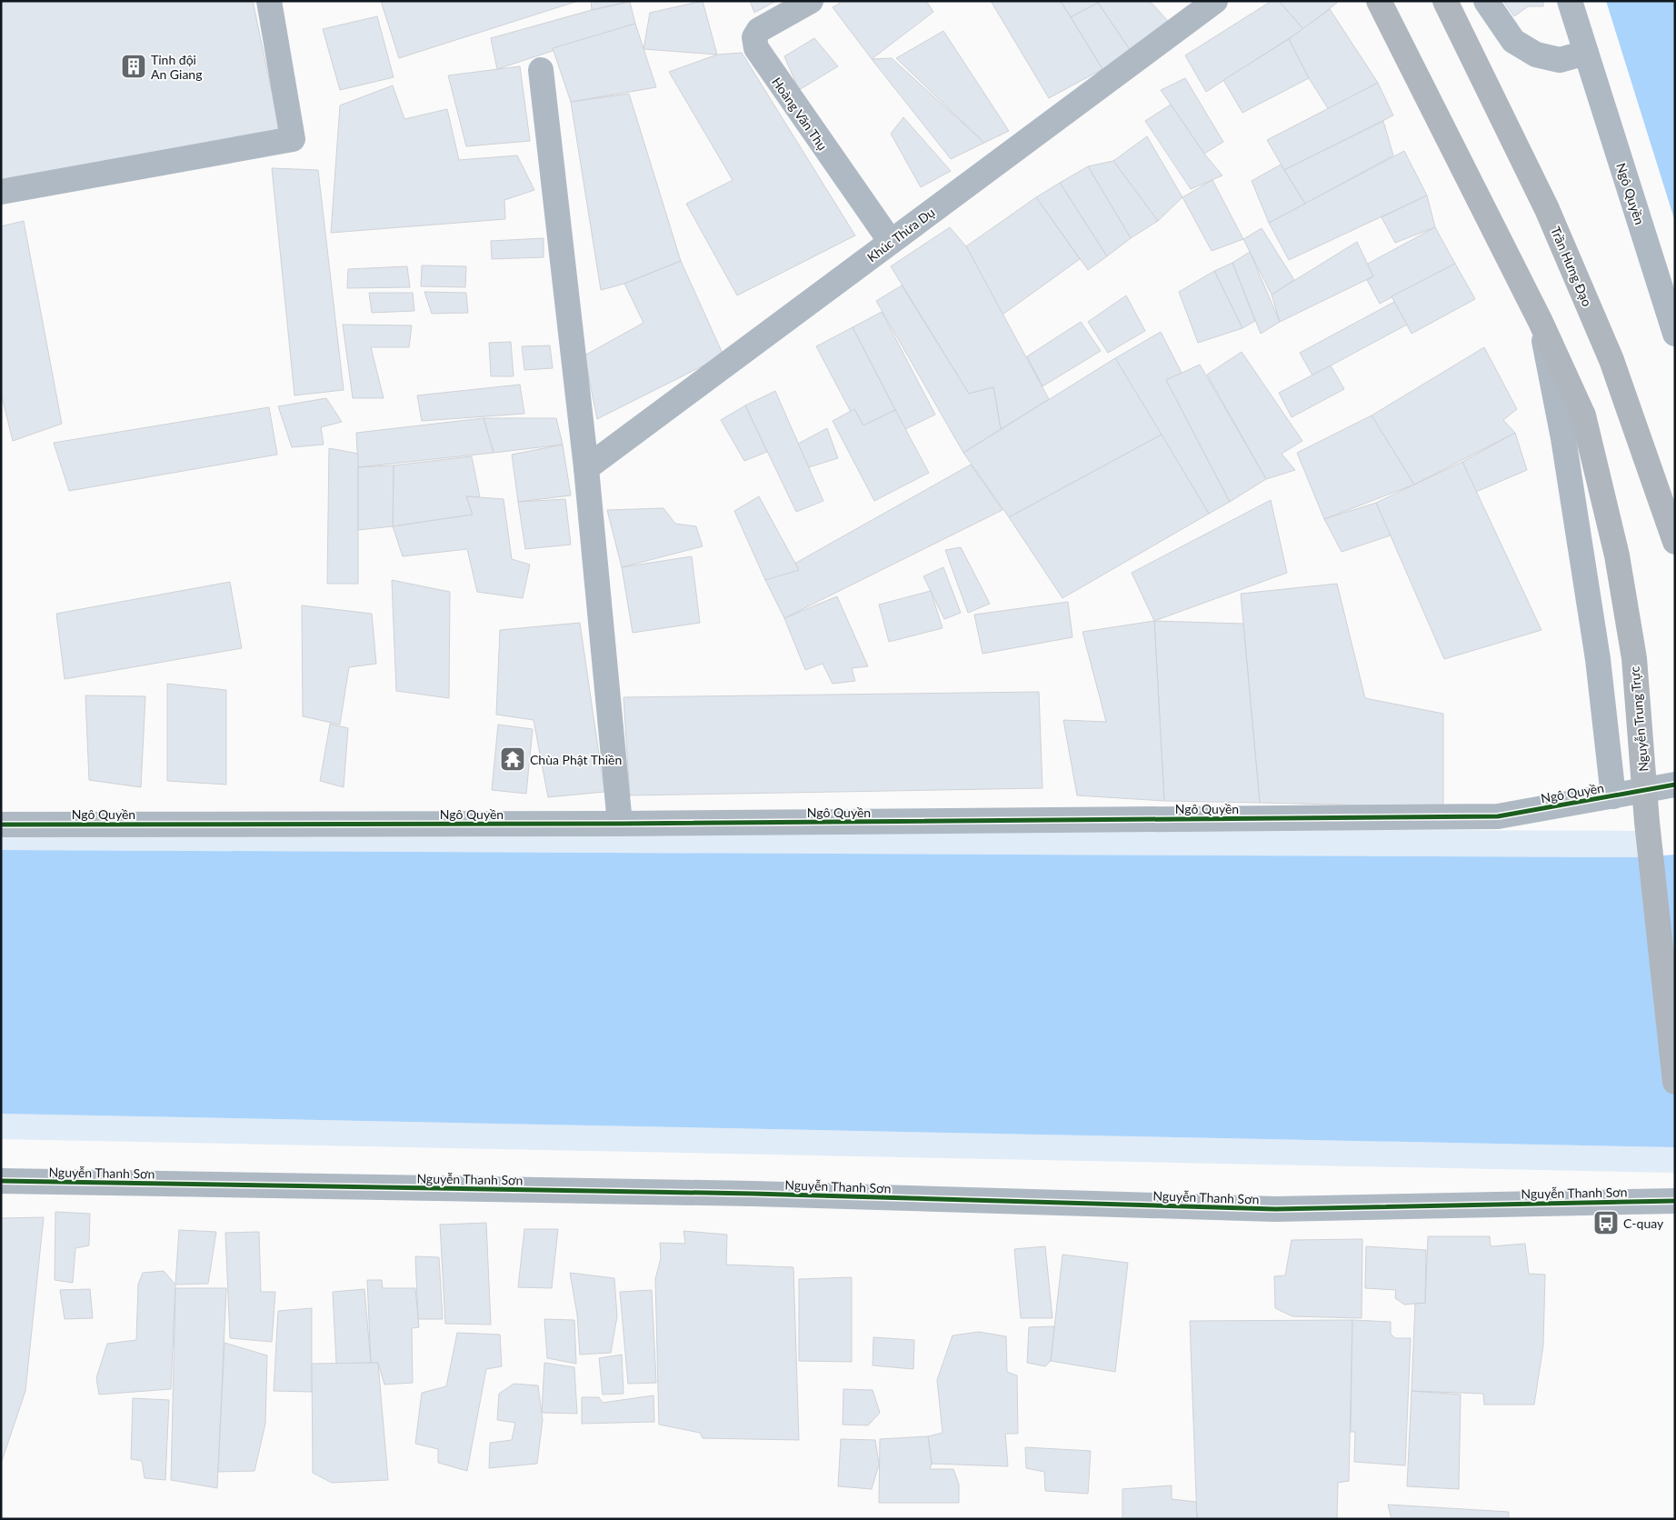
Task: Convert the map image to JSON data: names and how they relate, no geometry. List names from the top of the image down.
{
  "streets": {
    "highway": ["Trần Hưng Đạo", "Nguyễn Trung Trực"],
    "street": [
      "Hoàng Văn Thụ",
      "Ngô Quyền",
      "Khúc Thừa Dụ",
      "Nguyễn Thanh Sơn"
    ]
  },
  "crossings": [
    ["Hoàng Văn Thụ", "Khúc Thừa Dụ"]
  ],
  "places": {
    "building": ["Tỉnh đội An Giang"],
    "temple": ["Chùa Phật Thiền"],
    "bus stop": ["C-quay"]
  }
}
